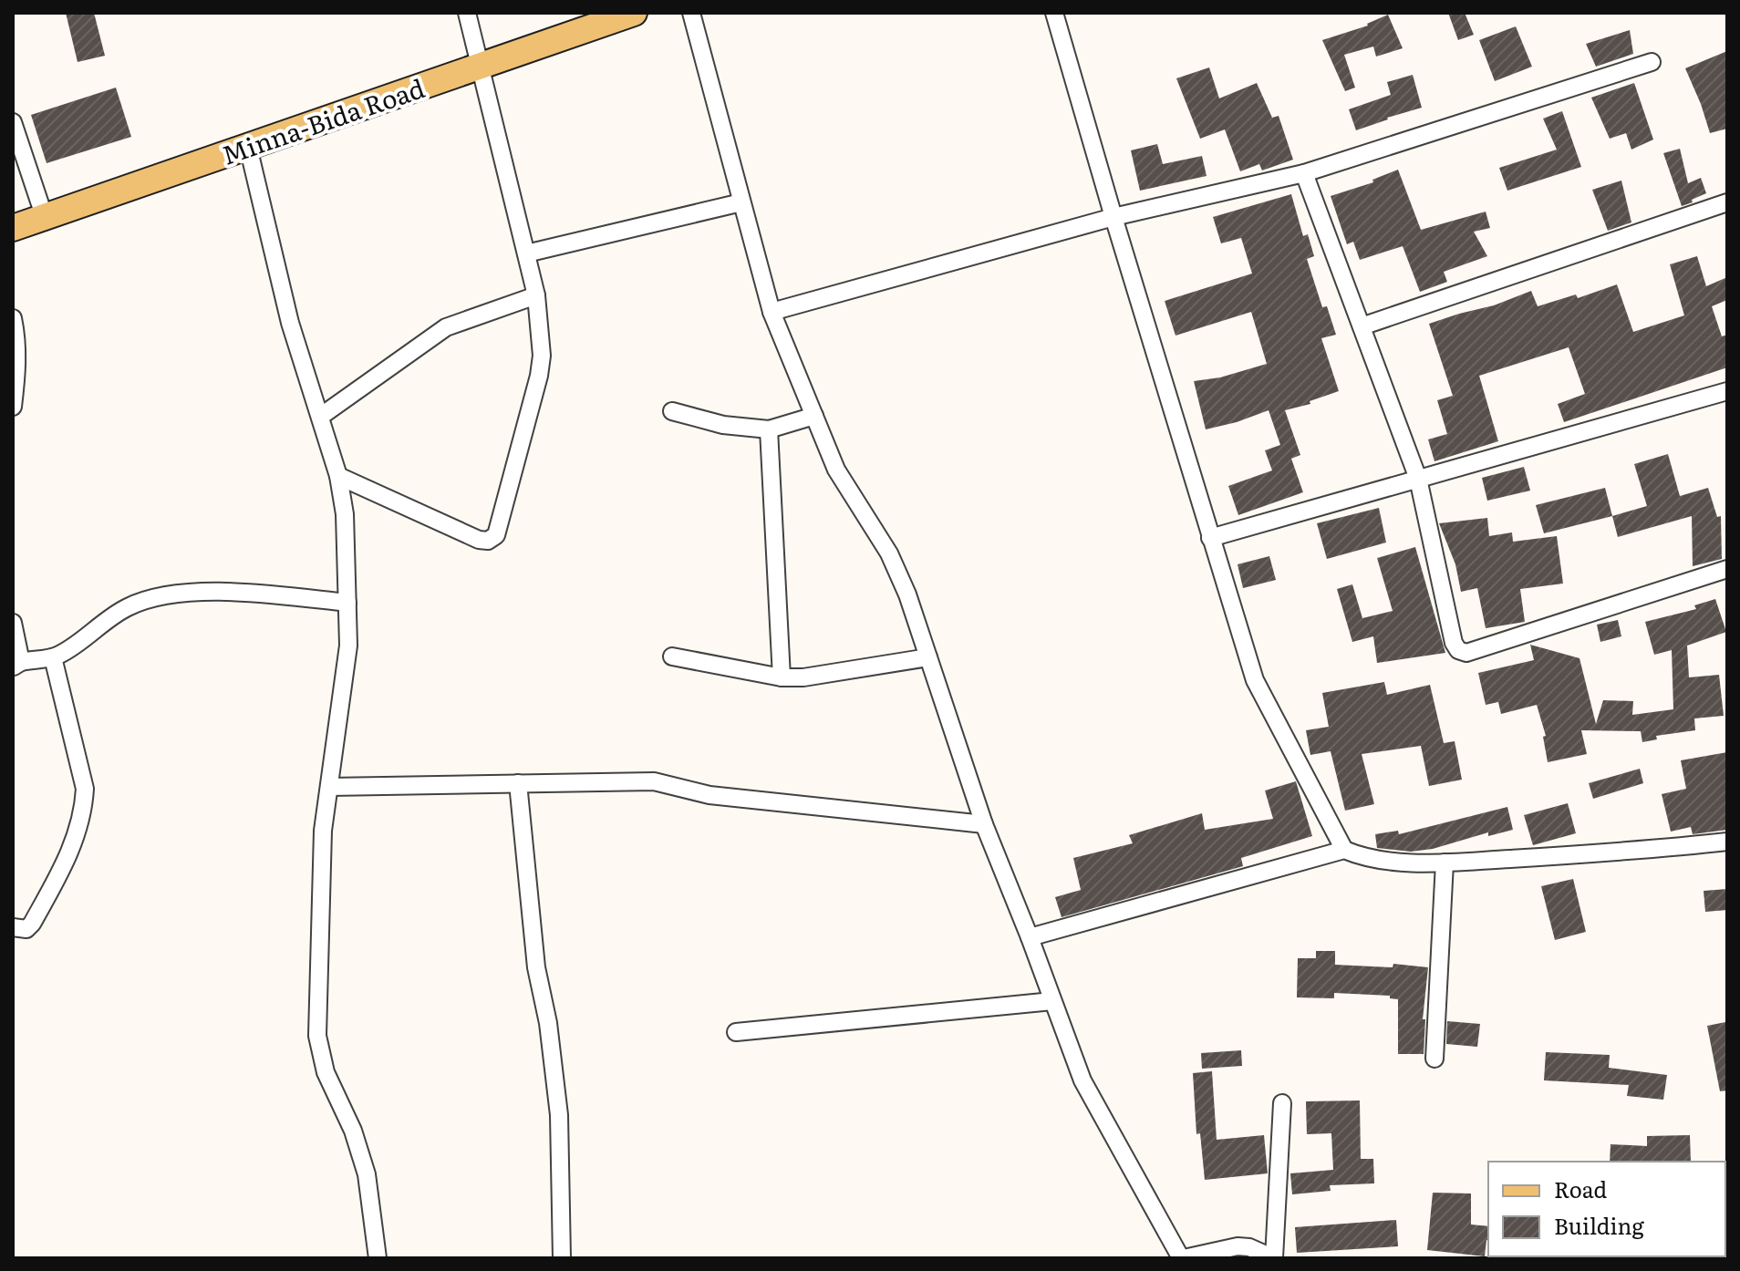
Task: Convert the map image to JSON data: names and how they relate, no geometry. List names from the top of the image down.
{
  "streets": {
    "main road": ["Minna-Bida Road"]
  },
  "legend": ["Road", "Building"]
}
